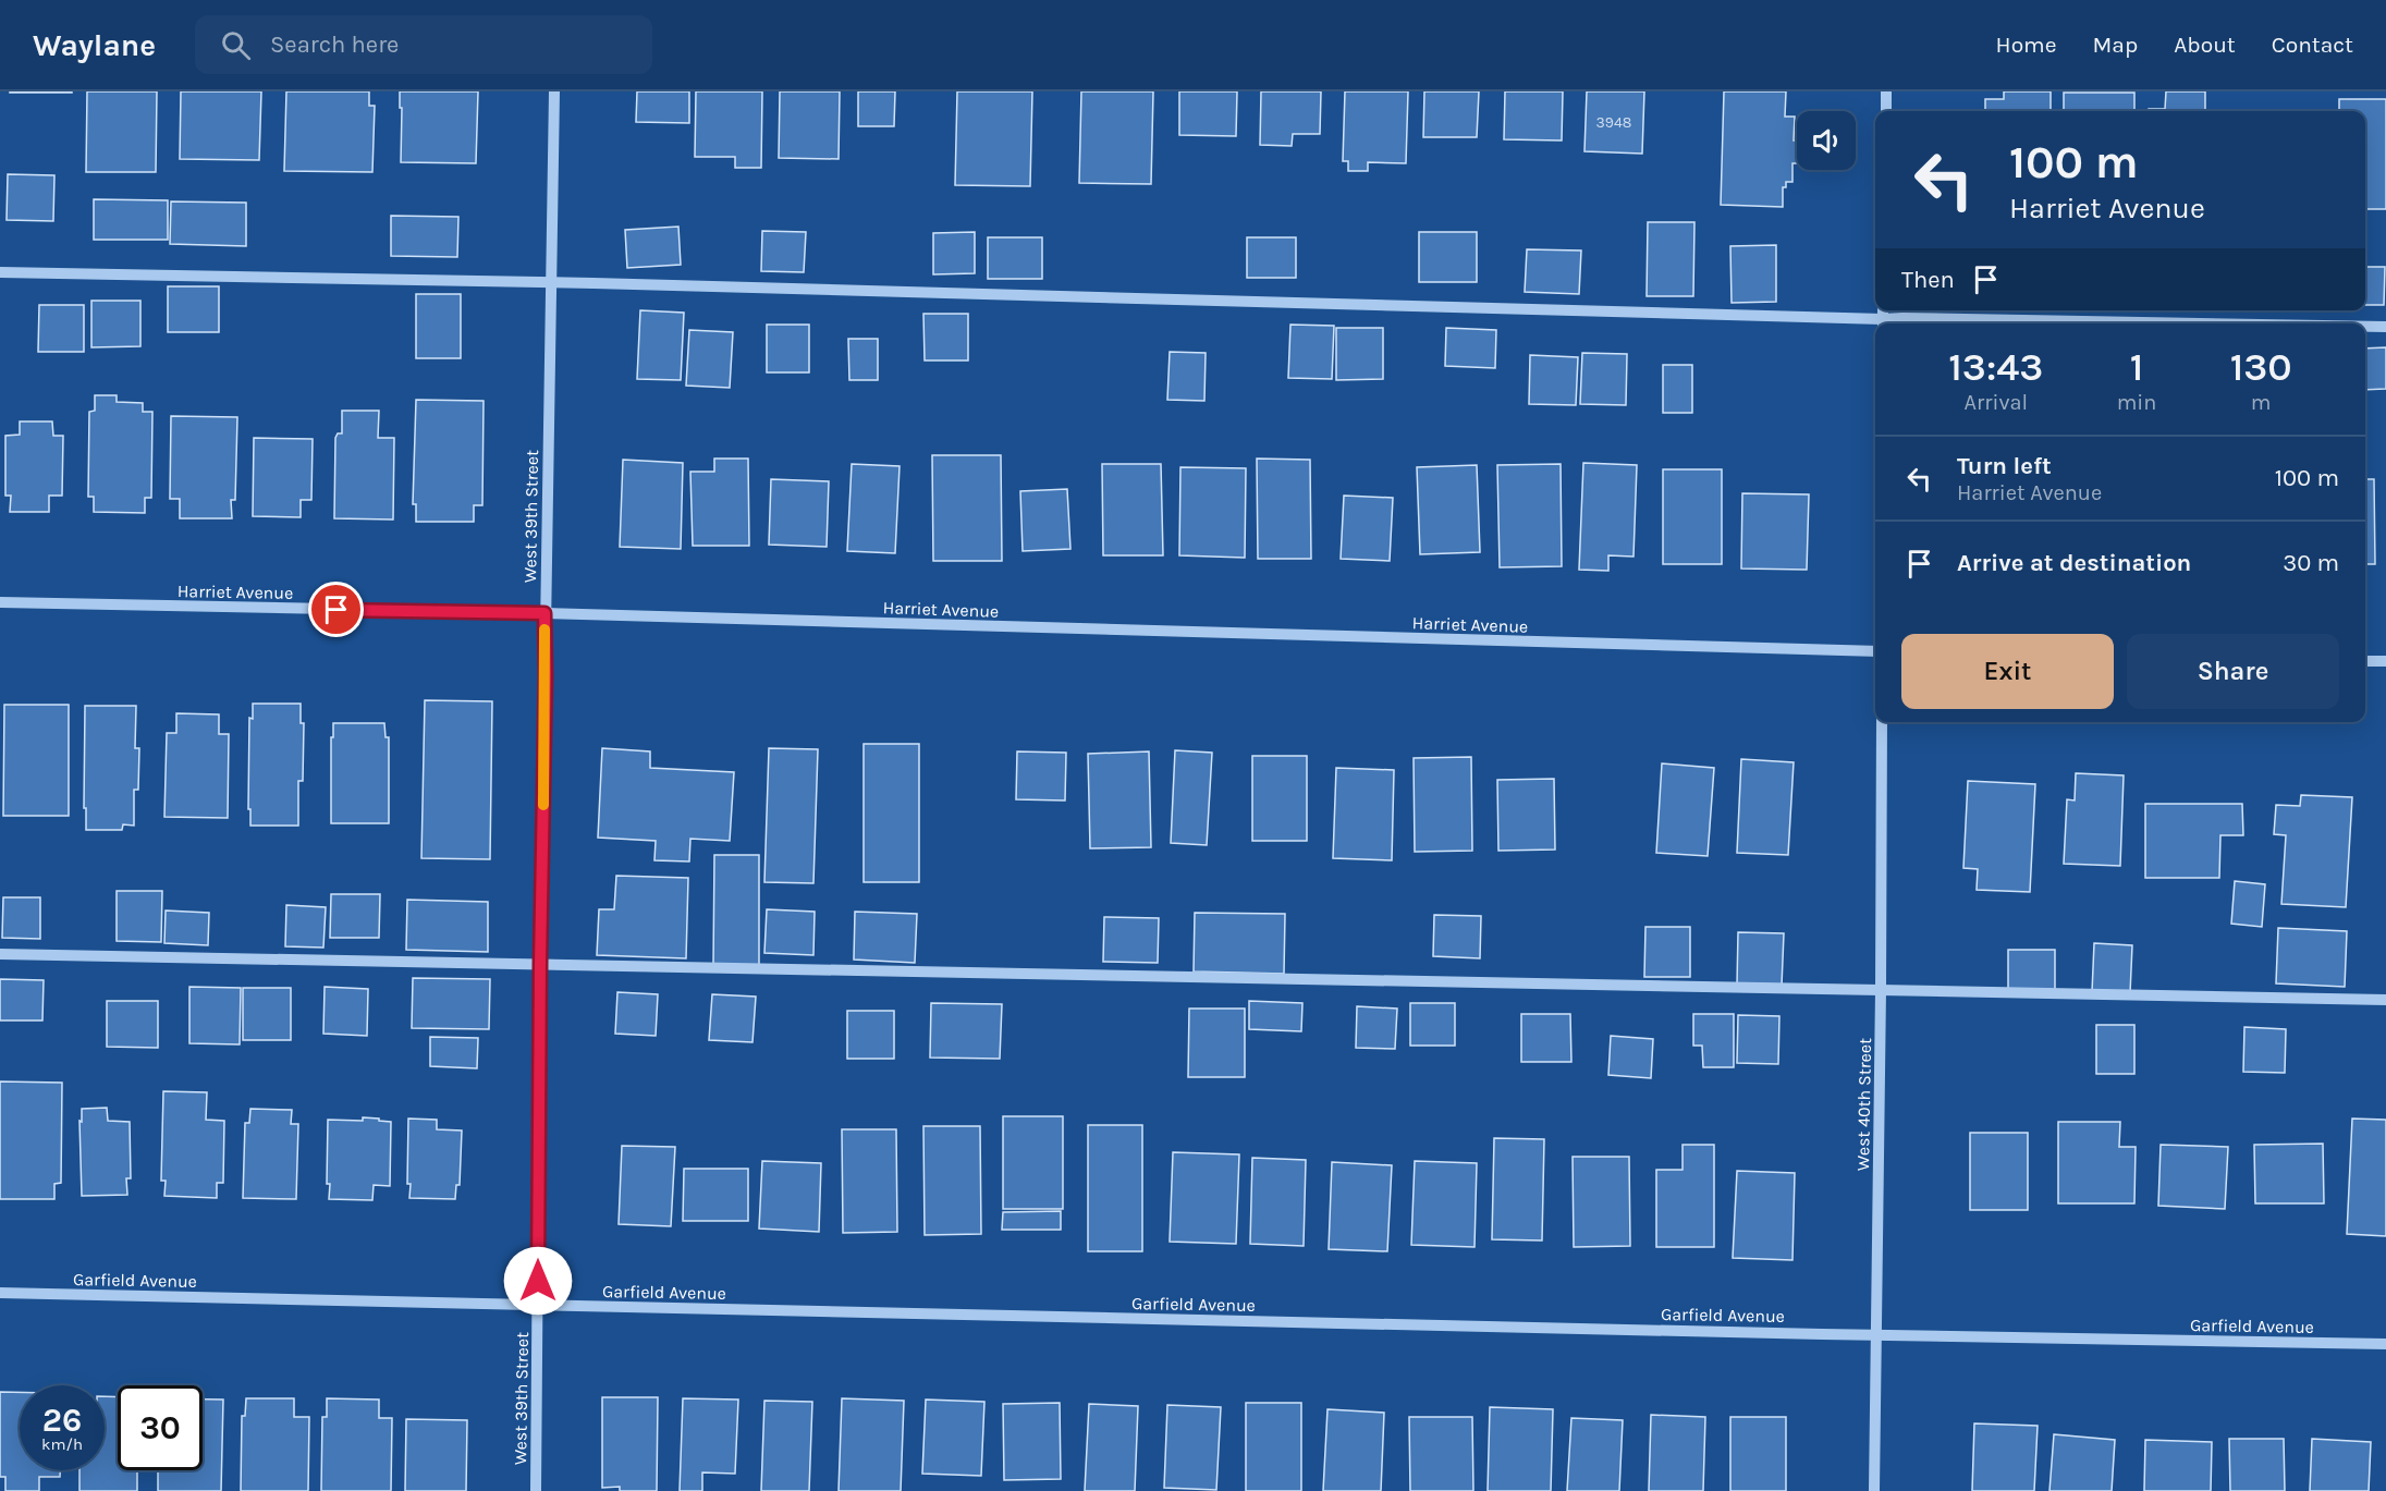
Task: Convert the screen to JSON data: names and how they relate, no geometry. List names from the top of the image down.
{
  "streets": {
    "street": [
      "West 39th Street",
      "Harriet Avenue",
      "West 40th Street",
      "Garfield Avenue"
    ]
  },
  "crossings": [
    ["West 39th Street", "Harriet Avenue"],
    ["West 39th Street", "Garfield Avenue"],
    ["West 40th Street", "Garfield Avenue"]
  ],
  "house_numbers": ["3948"],
  "page": {
    "header": "Waylane",
    "search": "Search here",
    "nav": [
      "Home",
      "Map",
      "About",
      "Contact"
    ],
    "turn": ["100 m", "Harriet Avenue"],
    "then": "Then",
    "eta": [
      "13:43",
      "Arrival",
      "1",
      "min",
      "130",
      "m"
    ],
    "list": [
      {
        "name": "Turn left",
        "note": "Harriet Avenue",
        "value": "100 m"
      },
      {
        "name": "Arrive at destination",
        "value": "30 m"
      }
    ],
    "buttons": ["Exit", "Share"],
    "speed": "26 km/h",
    "limit": "30"
  }
}
